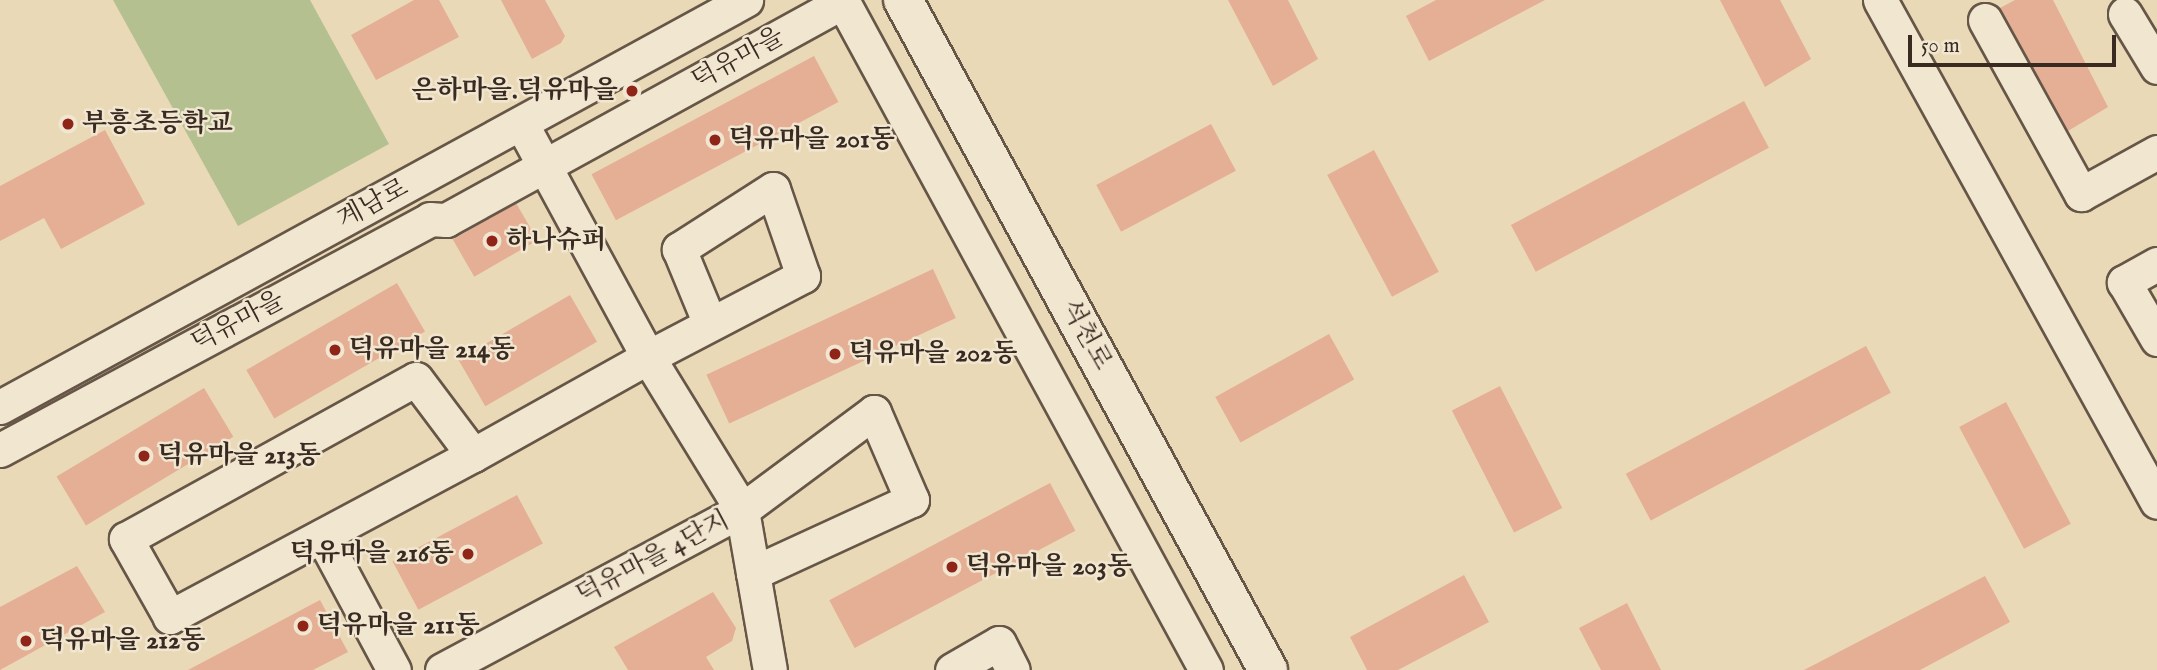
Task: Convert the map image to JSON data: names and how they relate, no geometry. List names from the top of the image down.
{
  "streets": {
    "street": [
      "덕유마을",
      "계남로",
      "석천로",
      "덕유마을 4단지"
    ]
  },
  "crossings": [
    ["덕유마을", "덕유마을 4단지"],
    ["계남로", "덕유마을 4단지"]
  ],
  "places": [
    "은하마을.덕유마을",
    "부흥초등학교",
    "덕유마을 201동",
    "하나슈퍼",
    "덕유마을 214동",
    "덕유마을 202동",
    "덕유마을 213동",
    "덕유마을 216동",
    "덕유마을 203동",
    "덕유마을 211동",
    "덕유마을 212동"
  ],
  "scale_bar": "50 m"
}
